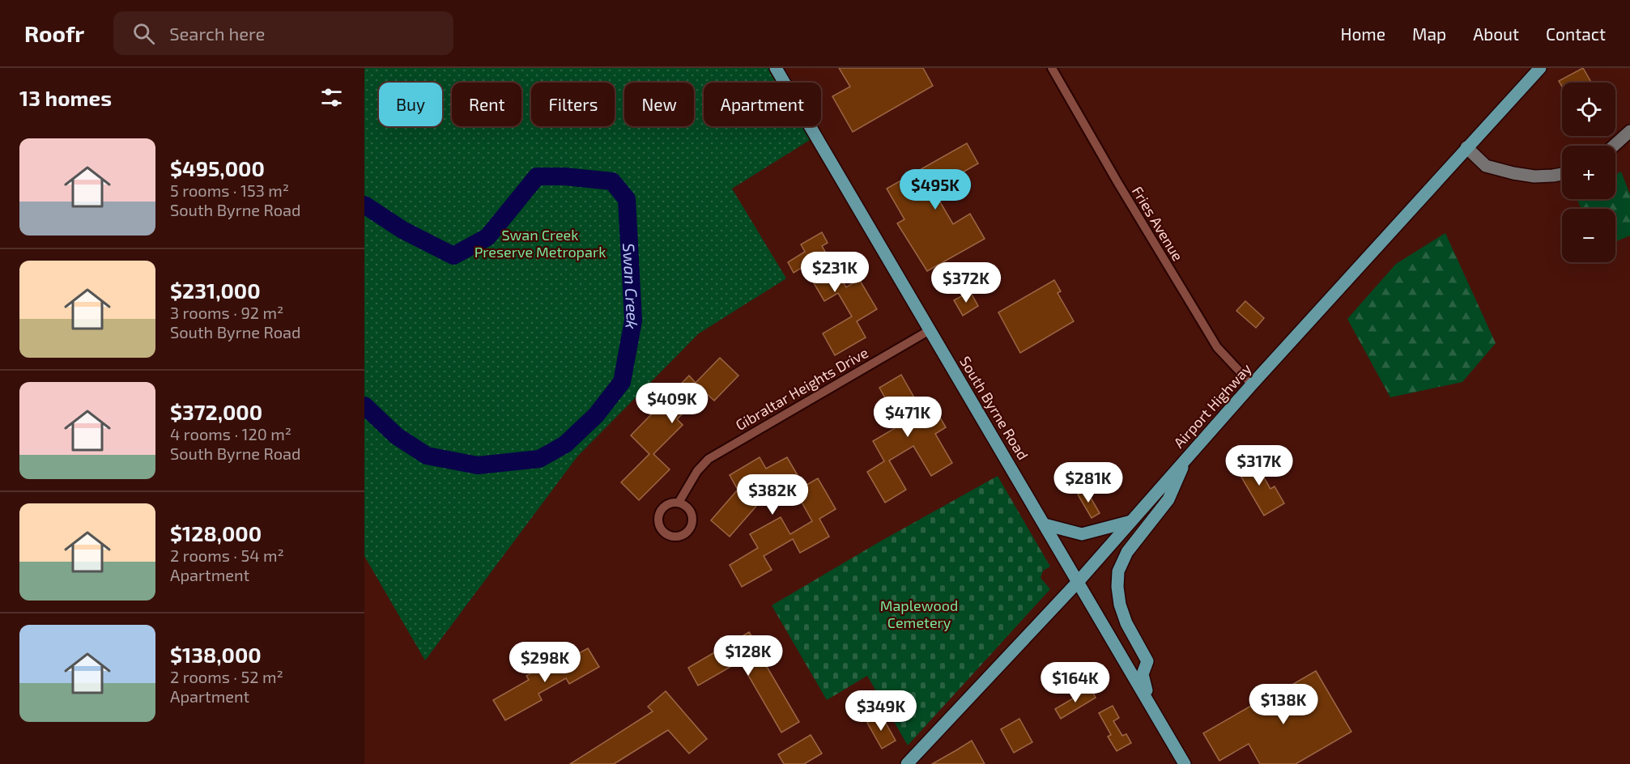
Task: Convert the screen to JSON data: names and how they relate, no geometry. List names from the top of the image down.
{
  "streets": {
    "main road": ["Airport Highway", "South Byrne Road"],
    "street": ["Fries Avenue", "Gibraltar Heights Drive"]
  },
  "crossings": [
    ["Fries Avenue", "Airport Highway"],
    ["Gibraltar Heights Drive", "South Byrne Road"],
    ["Airport Highway", "South Byrne Road"]
  ],
  "water": ["Swan Creek"],
  "parks": ["Swan Creek Preserve Metropark", "Maplewood Cemetery"],
  "page": {
    "header": "Roofr",
    "search": "Search here",
    "nav": [
      "Home",
      "Map",
      "About",
      "Contact"
    ],
    "heading": "13 homes",
    "map_buttons": ["+", "−"],
    "chip": [
      "Buy",
      "Rent",
      "Filters",
      "New",
      "Apartment"
    ],
    "list": [
      {
        "name": "$495,000",
        "note": "5 rooms · 153 m² · South Byrne Road"
      },
      {
        "name": "$231,000",
        "note": "3 rooms · 92 m² · South Byrne Road"
      },
      {
        "name": "$372,000",
        "note": "4 rooms · 120 m² · South Byrne Road"
      },
      {
        "name": "$128,000",
        "note": "2 rooms · 54 m² · Apartment"
      },
      {
        "name": "$138,000",
        "note": "2 rooms · 52 m² · Apartment"
      }
    ],
    "price": [
      "$495K",
      "$231K",
      "$372K",
      "$409K",
      "$471K",
      "$317K",
      "$281K",
      "$382K",
      "$128K",
      "$298K",
      "$164K",
      "$138K",
      "$349K"
    ]
  }
}
